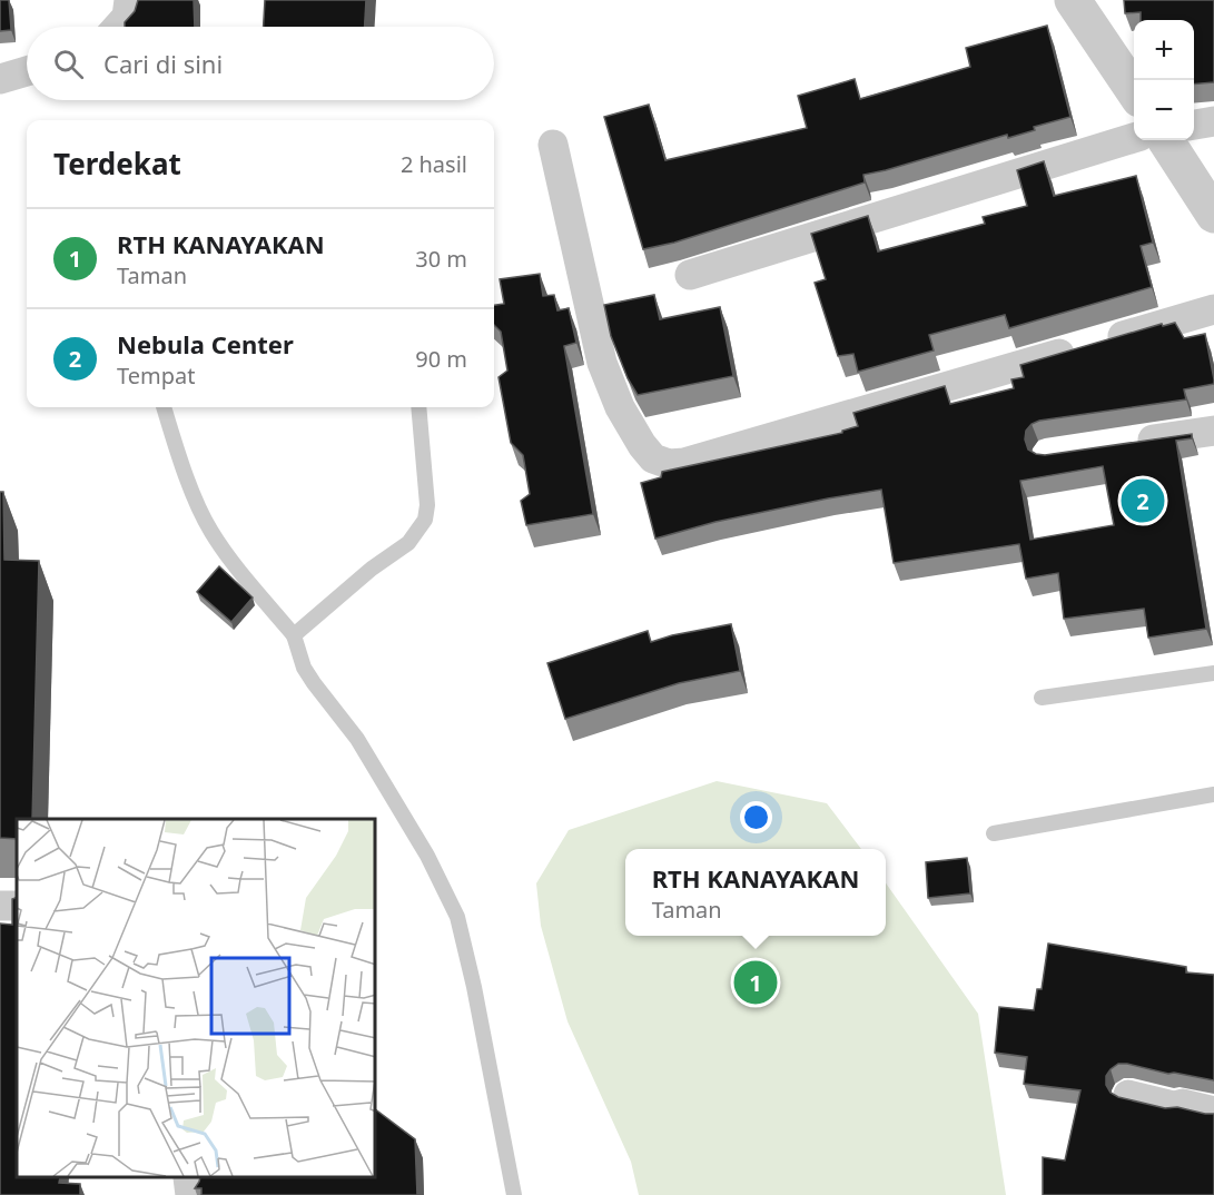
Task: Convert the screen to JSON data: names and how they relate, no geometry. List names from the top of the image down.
{
  "page": {
    "map_buttons": ["+", "−"],
    "search": "Cari di sini",
    "heading": ["Terdekat", "2 hasil"],
    "list": [
      {
        "mark": "1",
        "name": "RTH KANAYAKAN",
        "note": "Taman",
        "value": "30 m"
      },
      {
        "mark": "2",
        "name": "Nebula Center",
        "note": "Tempat",
        "value": "90 m"
      }
    ],
    "pins": ["2", "1"],
    "popup": ["RTH KANAYAKAN", "Taman"]
  }
}
